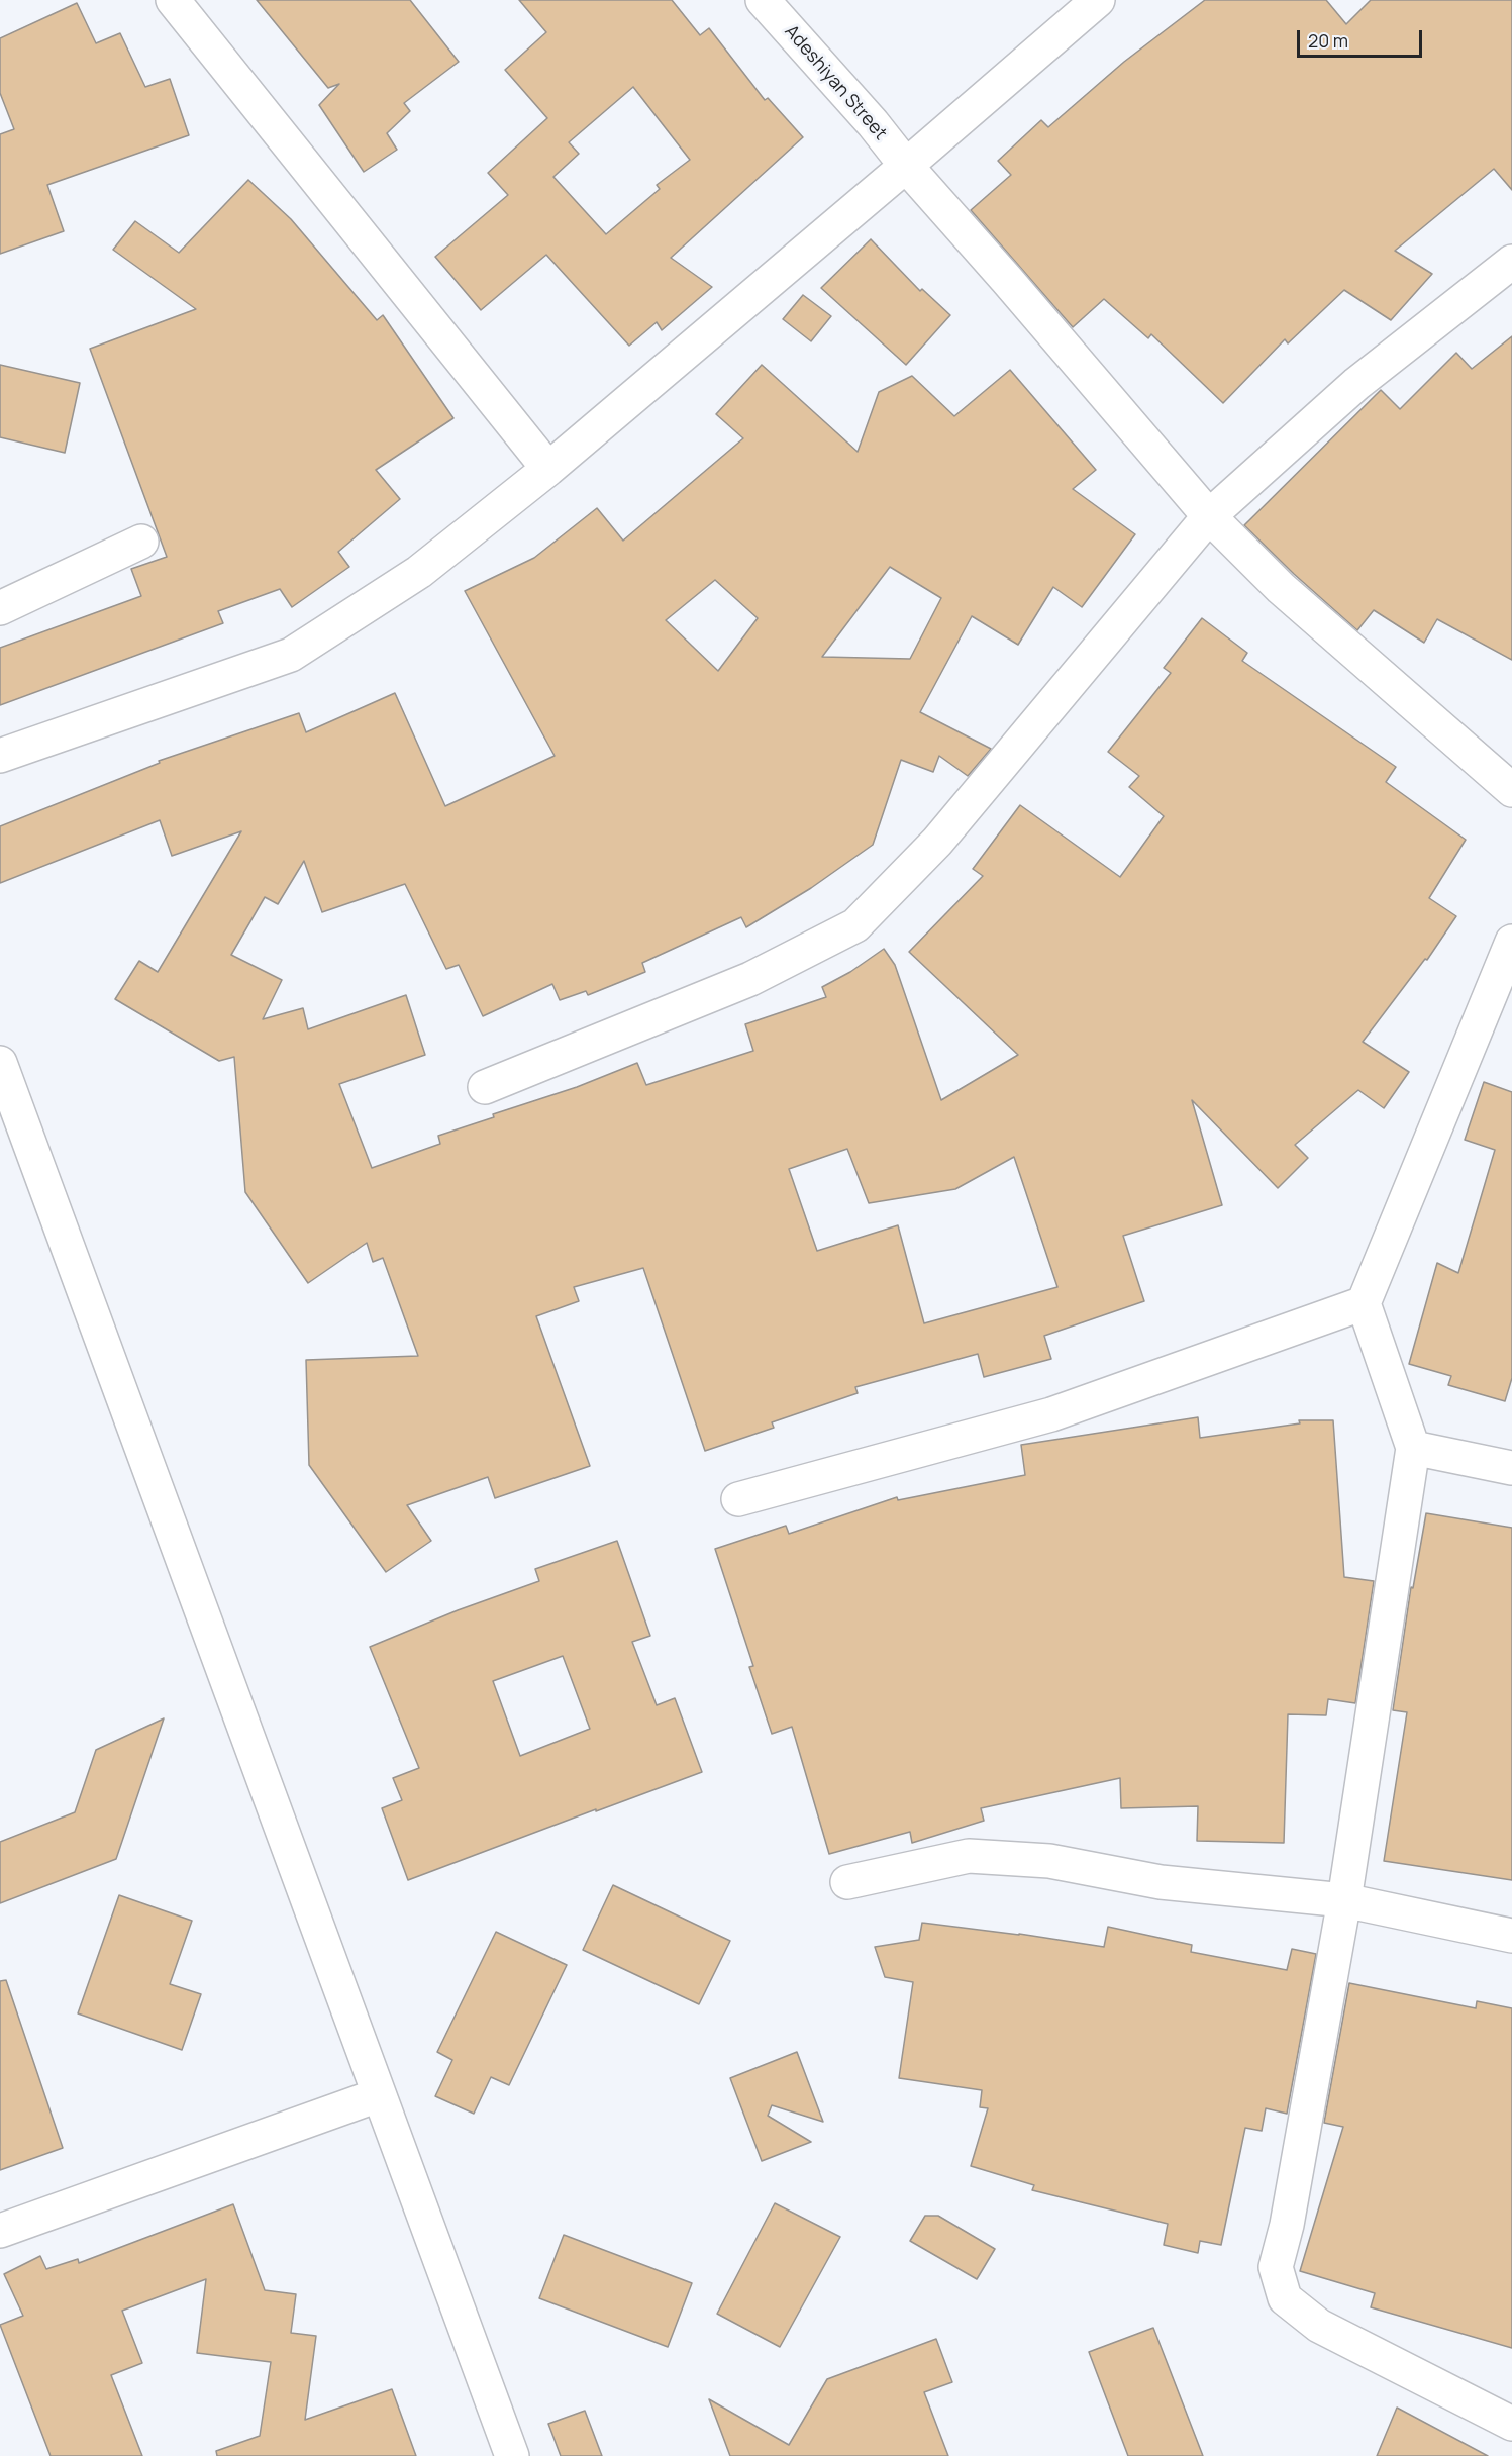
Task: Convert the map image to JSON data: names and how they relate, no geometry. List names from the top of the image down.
{
  "streets": {
    "street": ["Adeshiyan Street"]
  },
  "scale_bar": "20 m"
}
